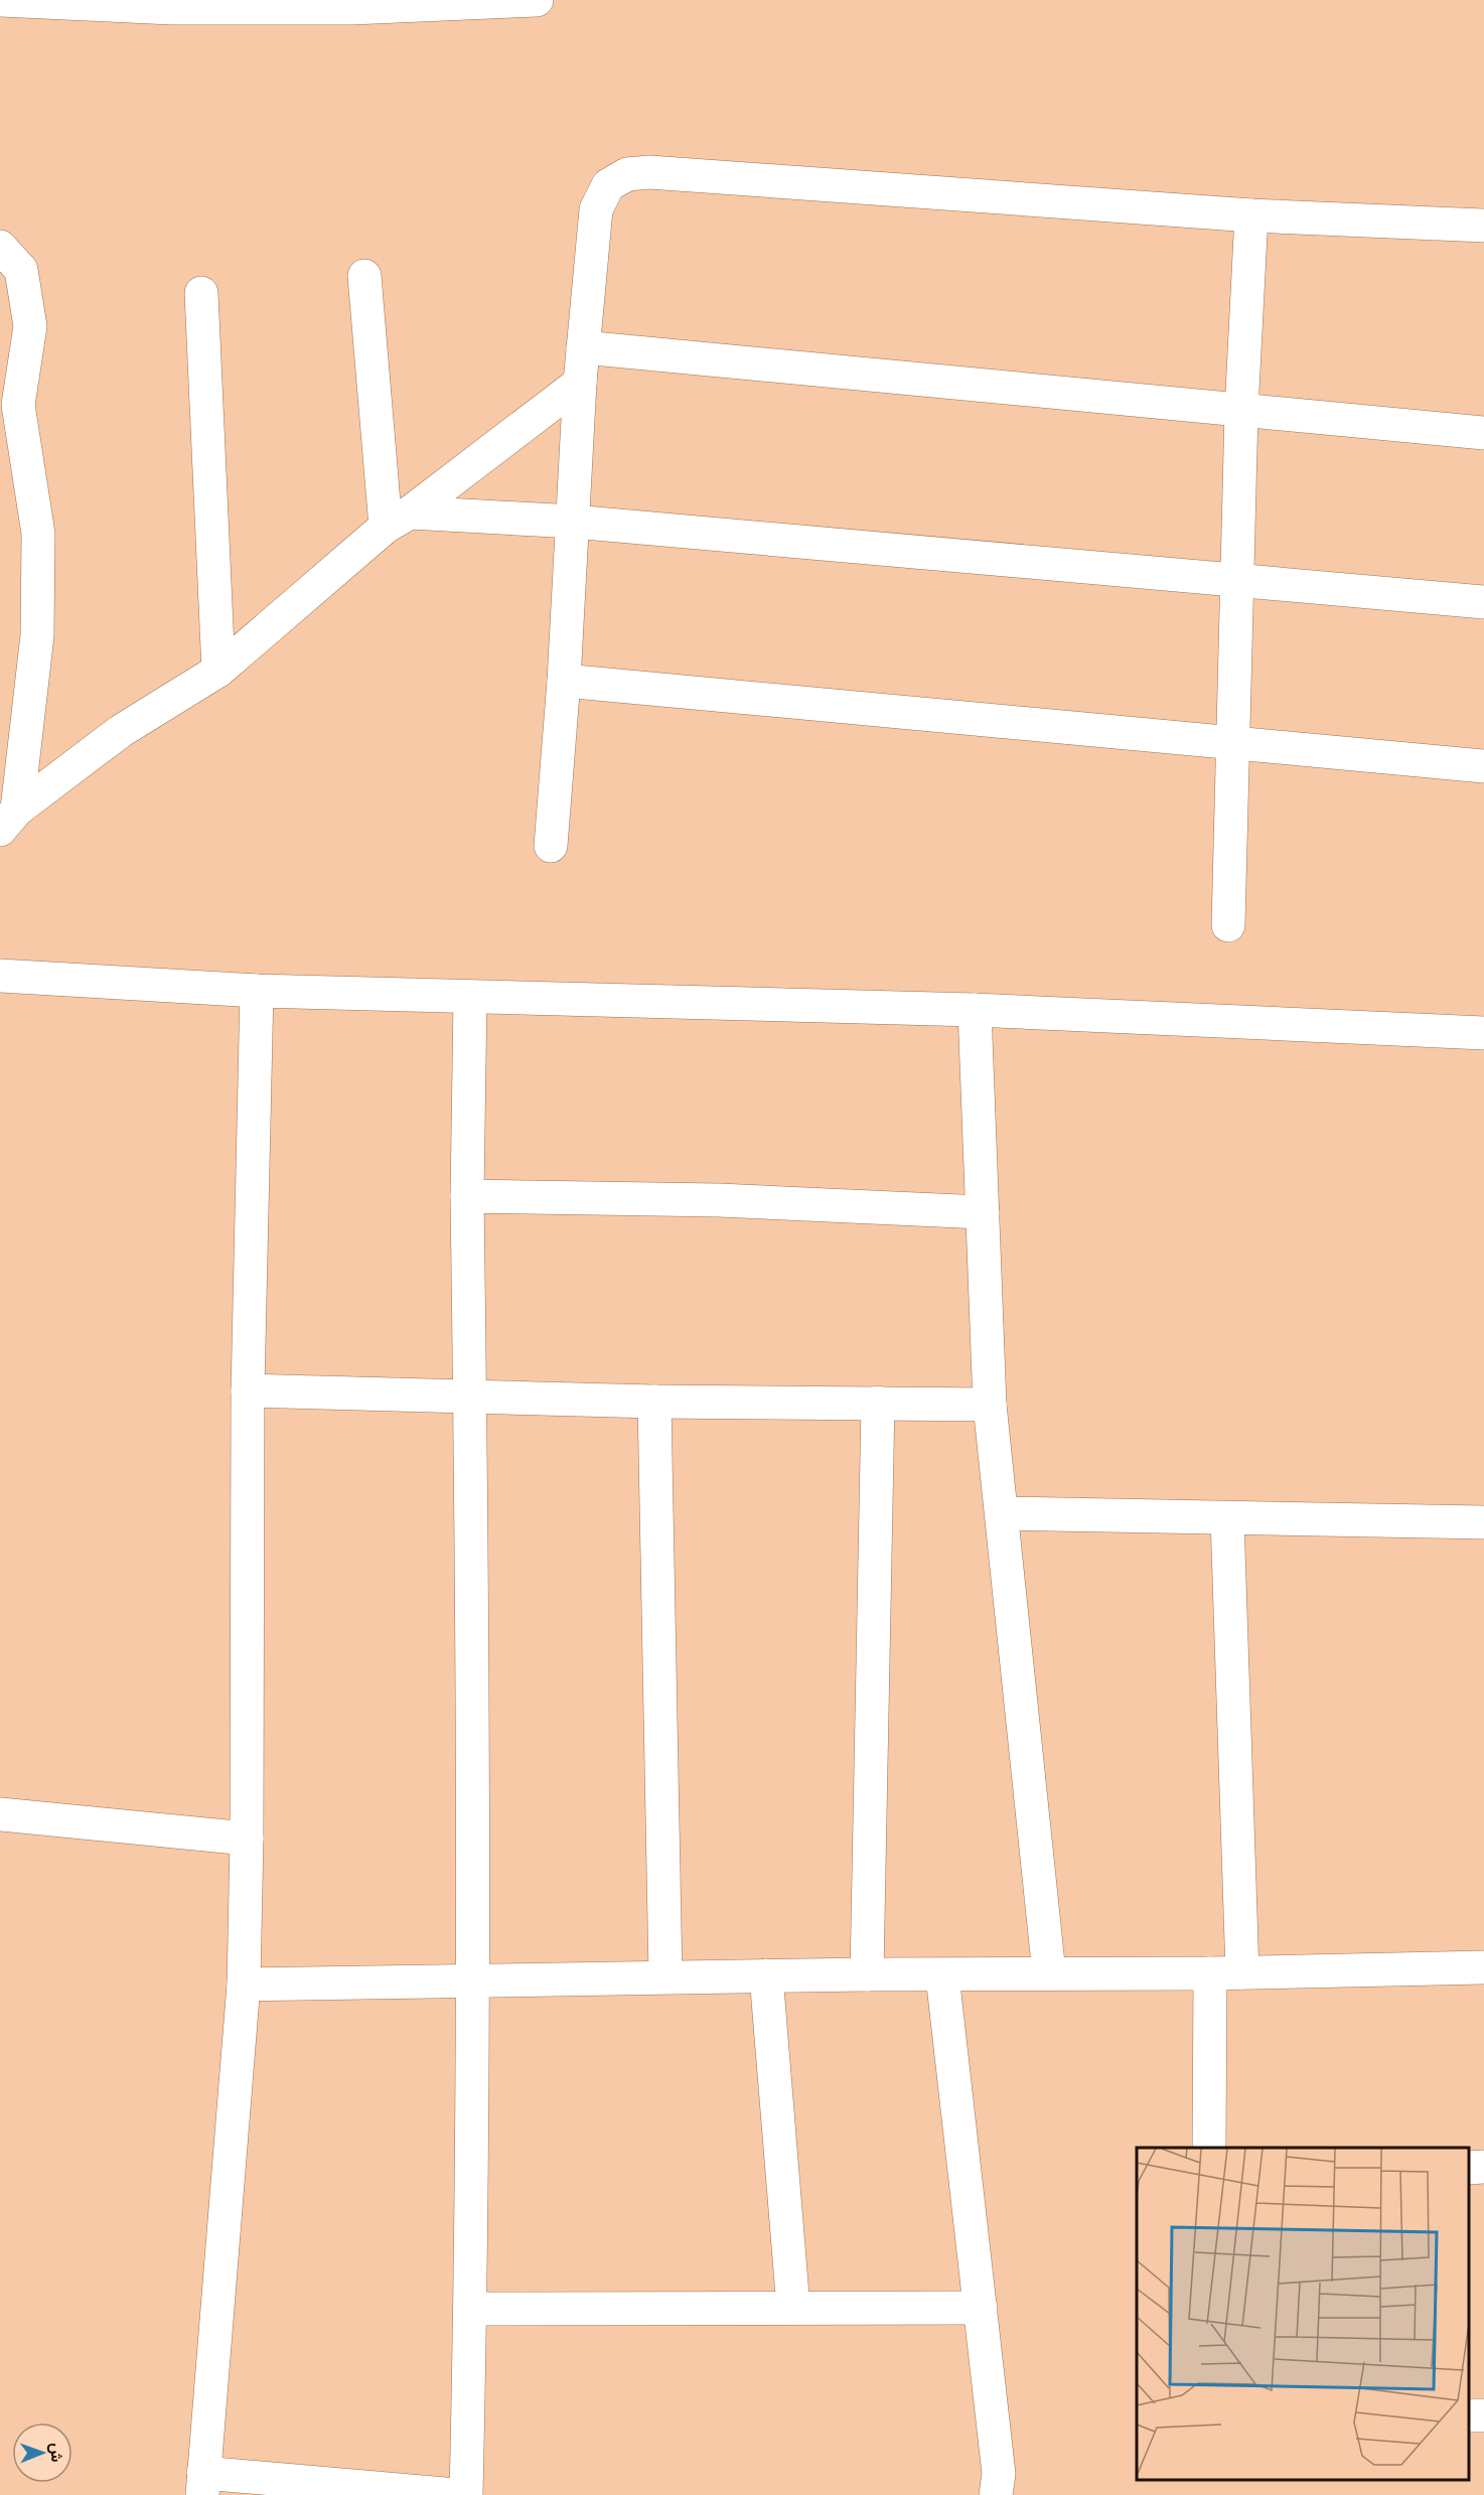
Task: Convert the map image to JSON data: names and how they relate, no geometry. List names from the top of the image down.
{
  "north": "right"
}
